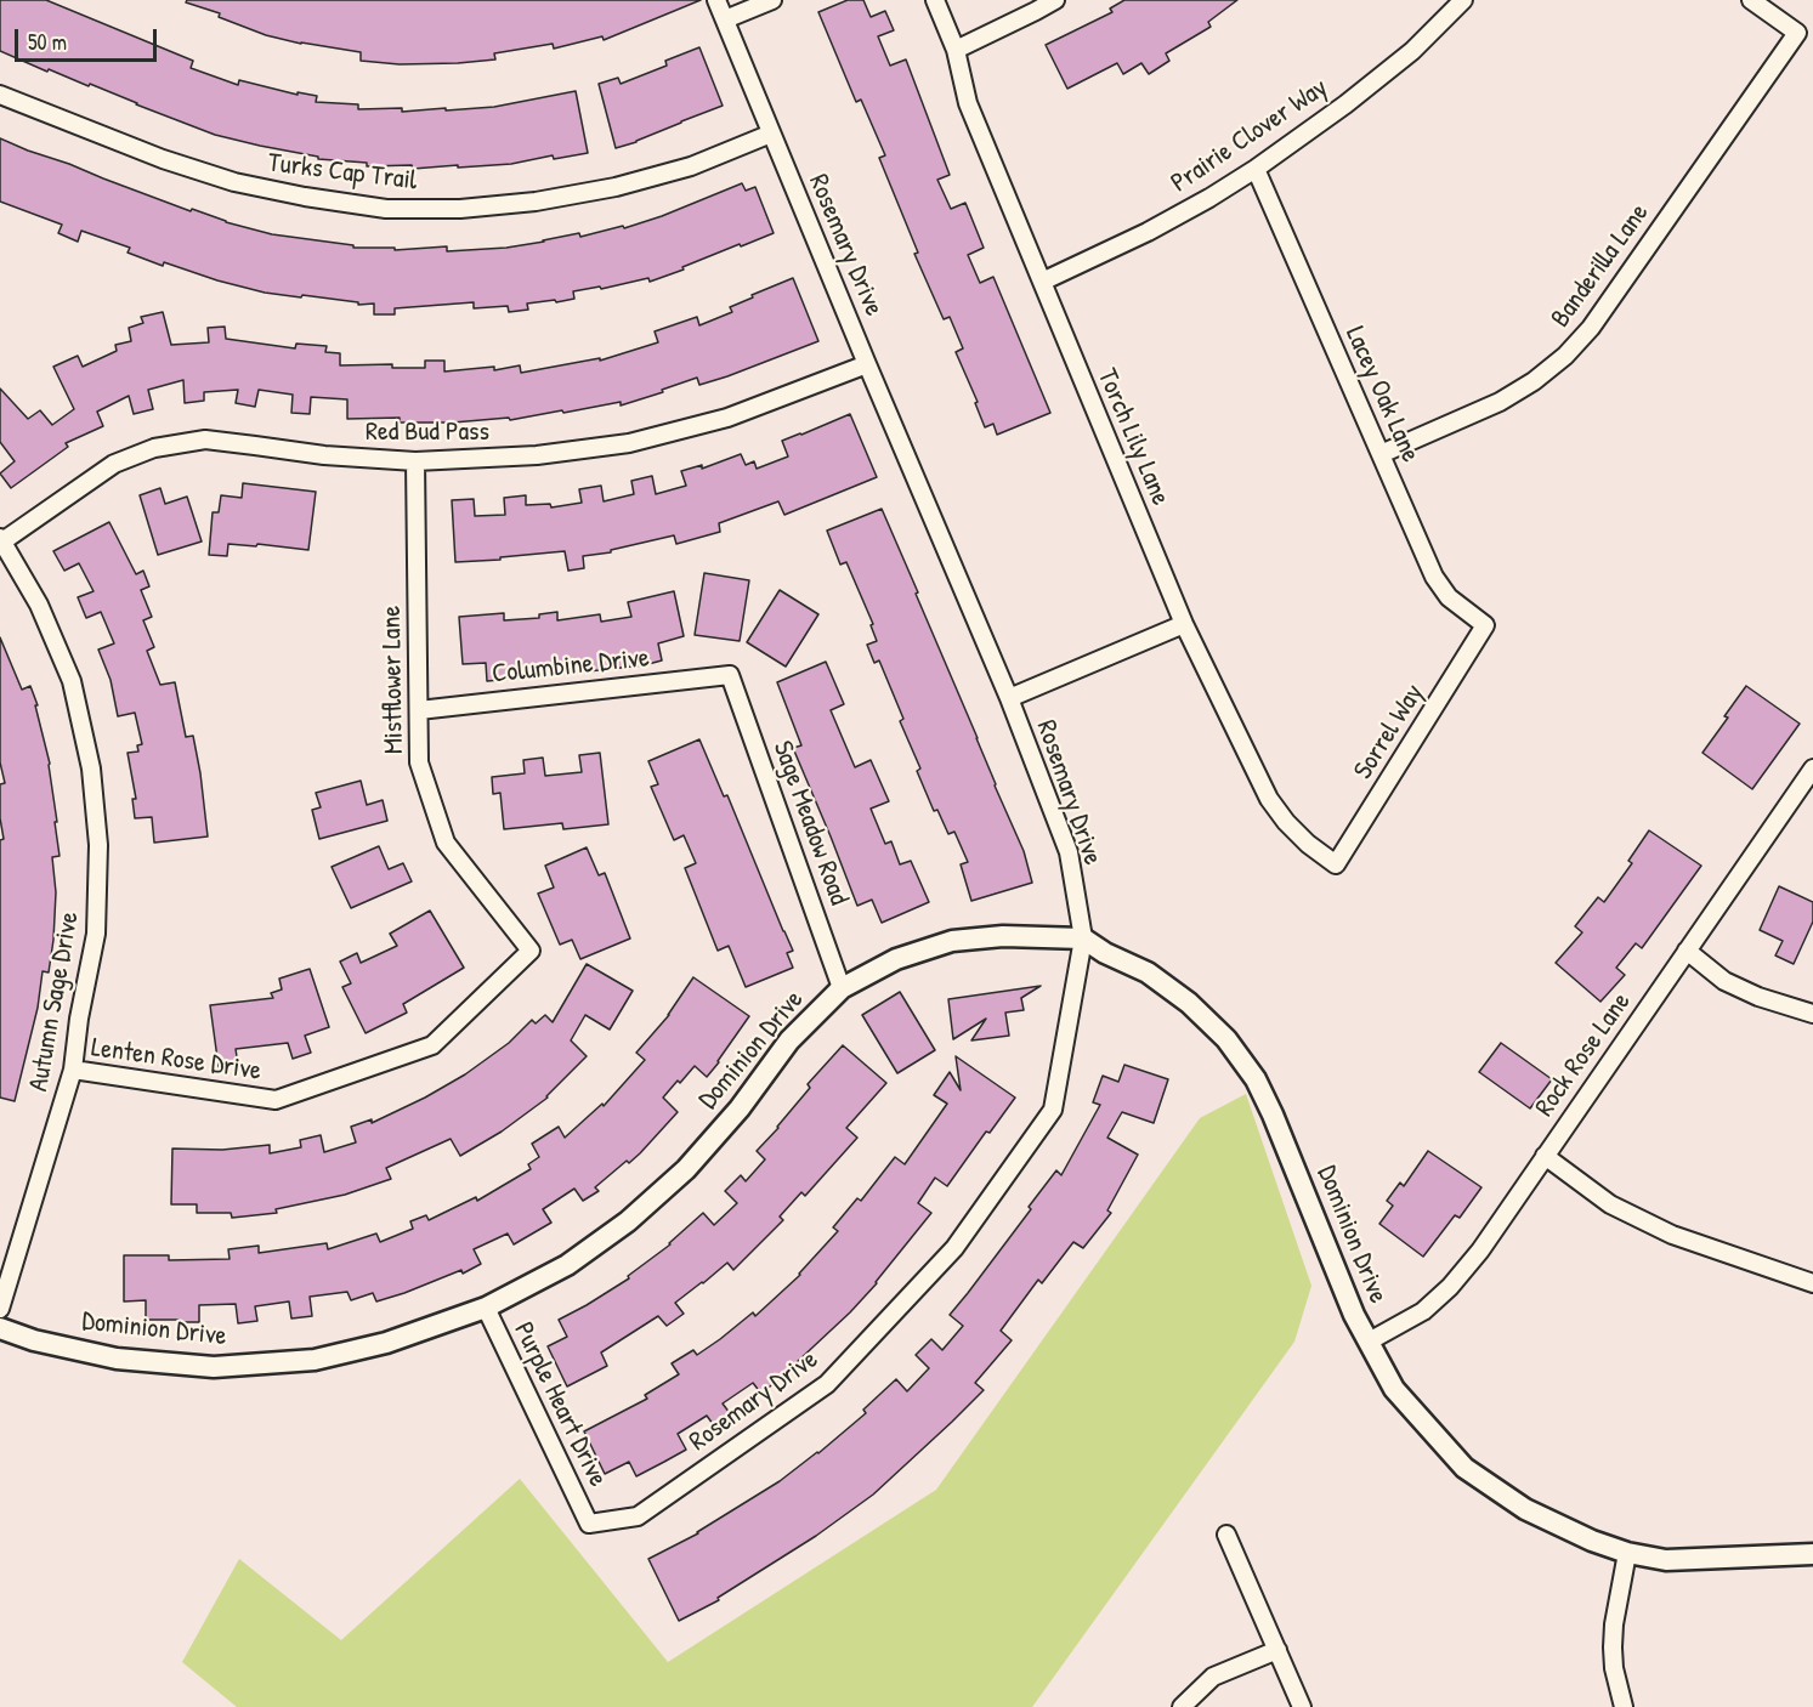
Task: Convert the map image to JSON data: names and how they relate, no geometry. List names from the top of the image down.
{
  "streets": {
    "street": [
      "Prairie Clover Way",
      "Turks Cap Trail",
      "Rosemary Drive",
      "Banderilla Lane",
      "Lacey Oak Lane",
      "Red Bud Pass",
      "Torch Lily Lane",
      "Columbine Drive",
      "Mistflower Lane",
      "Sorrel Way",
      "Sage Meadow Road",
      "Autumn Sage Drive",
      "Dominion Drive",
      "Rock Rose Lane",
      "Lenten Rose Drive",
      "Purple Heart Drive"
    ]
  },
  "crossings": [
    ["Prairie Clover Way", "Lacey Oak Lane"],
    ["Prairie Clover Way", "Torch Lily Lane"],
    ["Turks Cap Trail", "Rosemary Drive"],
    ["Rosemary Drive", "Red Bud Pass"],
    ["Rosemary Drive", "Dominion Drive"],
    ["Rosemary Drive", "Purple Heart Drive"],
    ["Banderilla Lane", "Lacey Oak Lane"],
    ["Lacey Oak Lane", "Sorrel Way"],
    ["Red Bud Pass", "Mistflower Lane"],
    ["Red Bud Pass", "Autumn Sage Drive"],
    ["Torch Lily Lane", "Sorrel Way"],
    ["Columbine Drive", "Mistflower Lane"],
    ["Columbine Drive", "Sage Meadow Road"],
    ["Mistflower Lane", "Lenten Rose Drive"],
    ["Sage Meadow Road", "Dominion Drive"],
    ["Autumn Sage Drive", "Lenten Rose Drive"],
    ["Dominion Drive", "Rock Rose Lane"],
    ["Dominion Drive", "Purple Heart Drive"]
  ],
  "scale_bar": "50 m"
}
